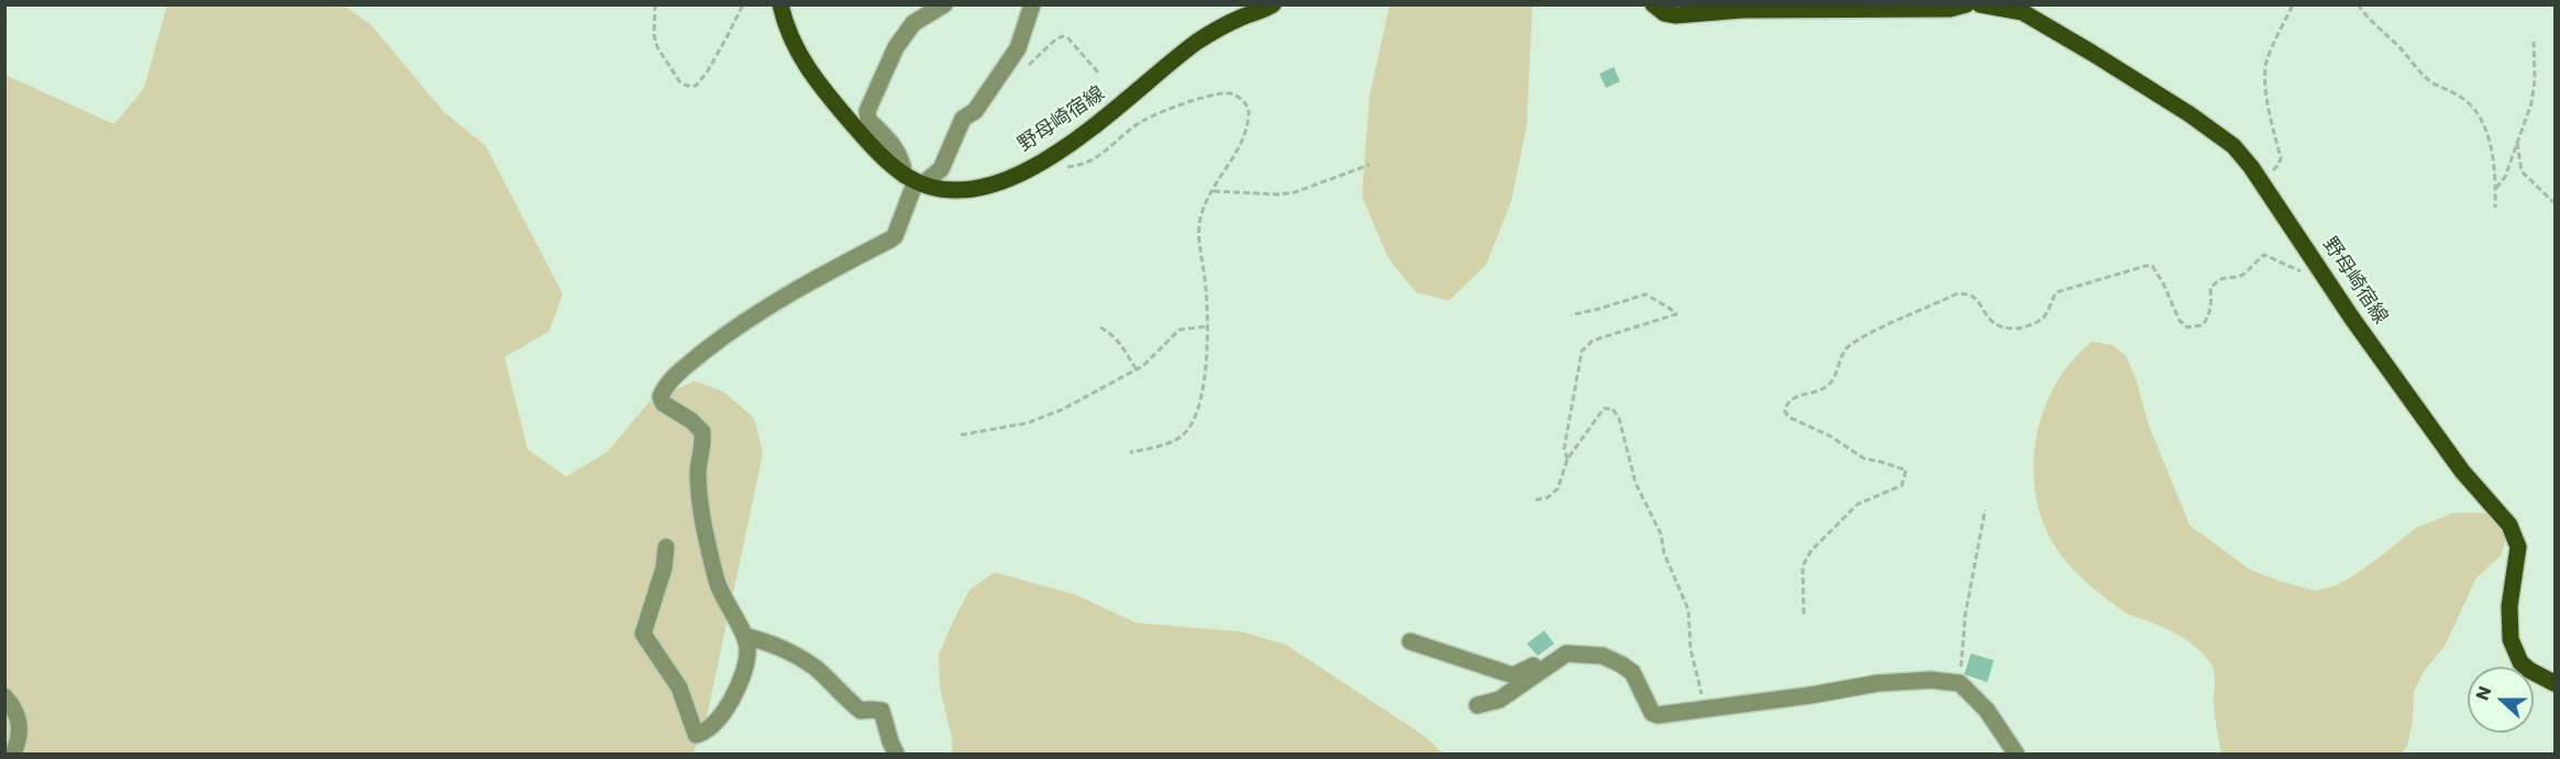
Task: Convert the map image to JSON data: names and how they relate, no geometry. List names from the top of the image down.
{
  "streets": {
    "main road": ["野母崎宿線"]
  },
  "north": "left"
}
